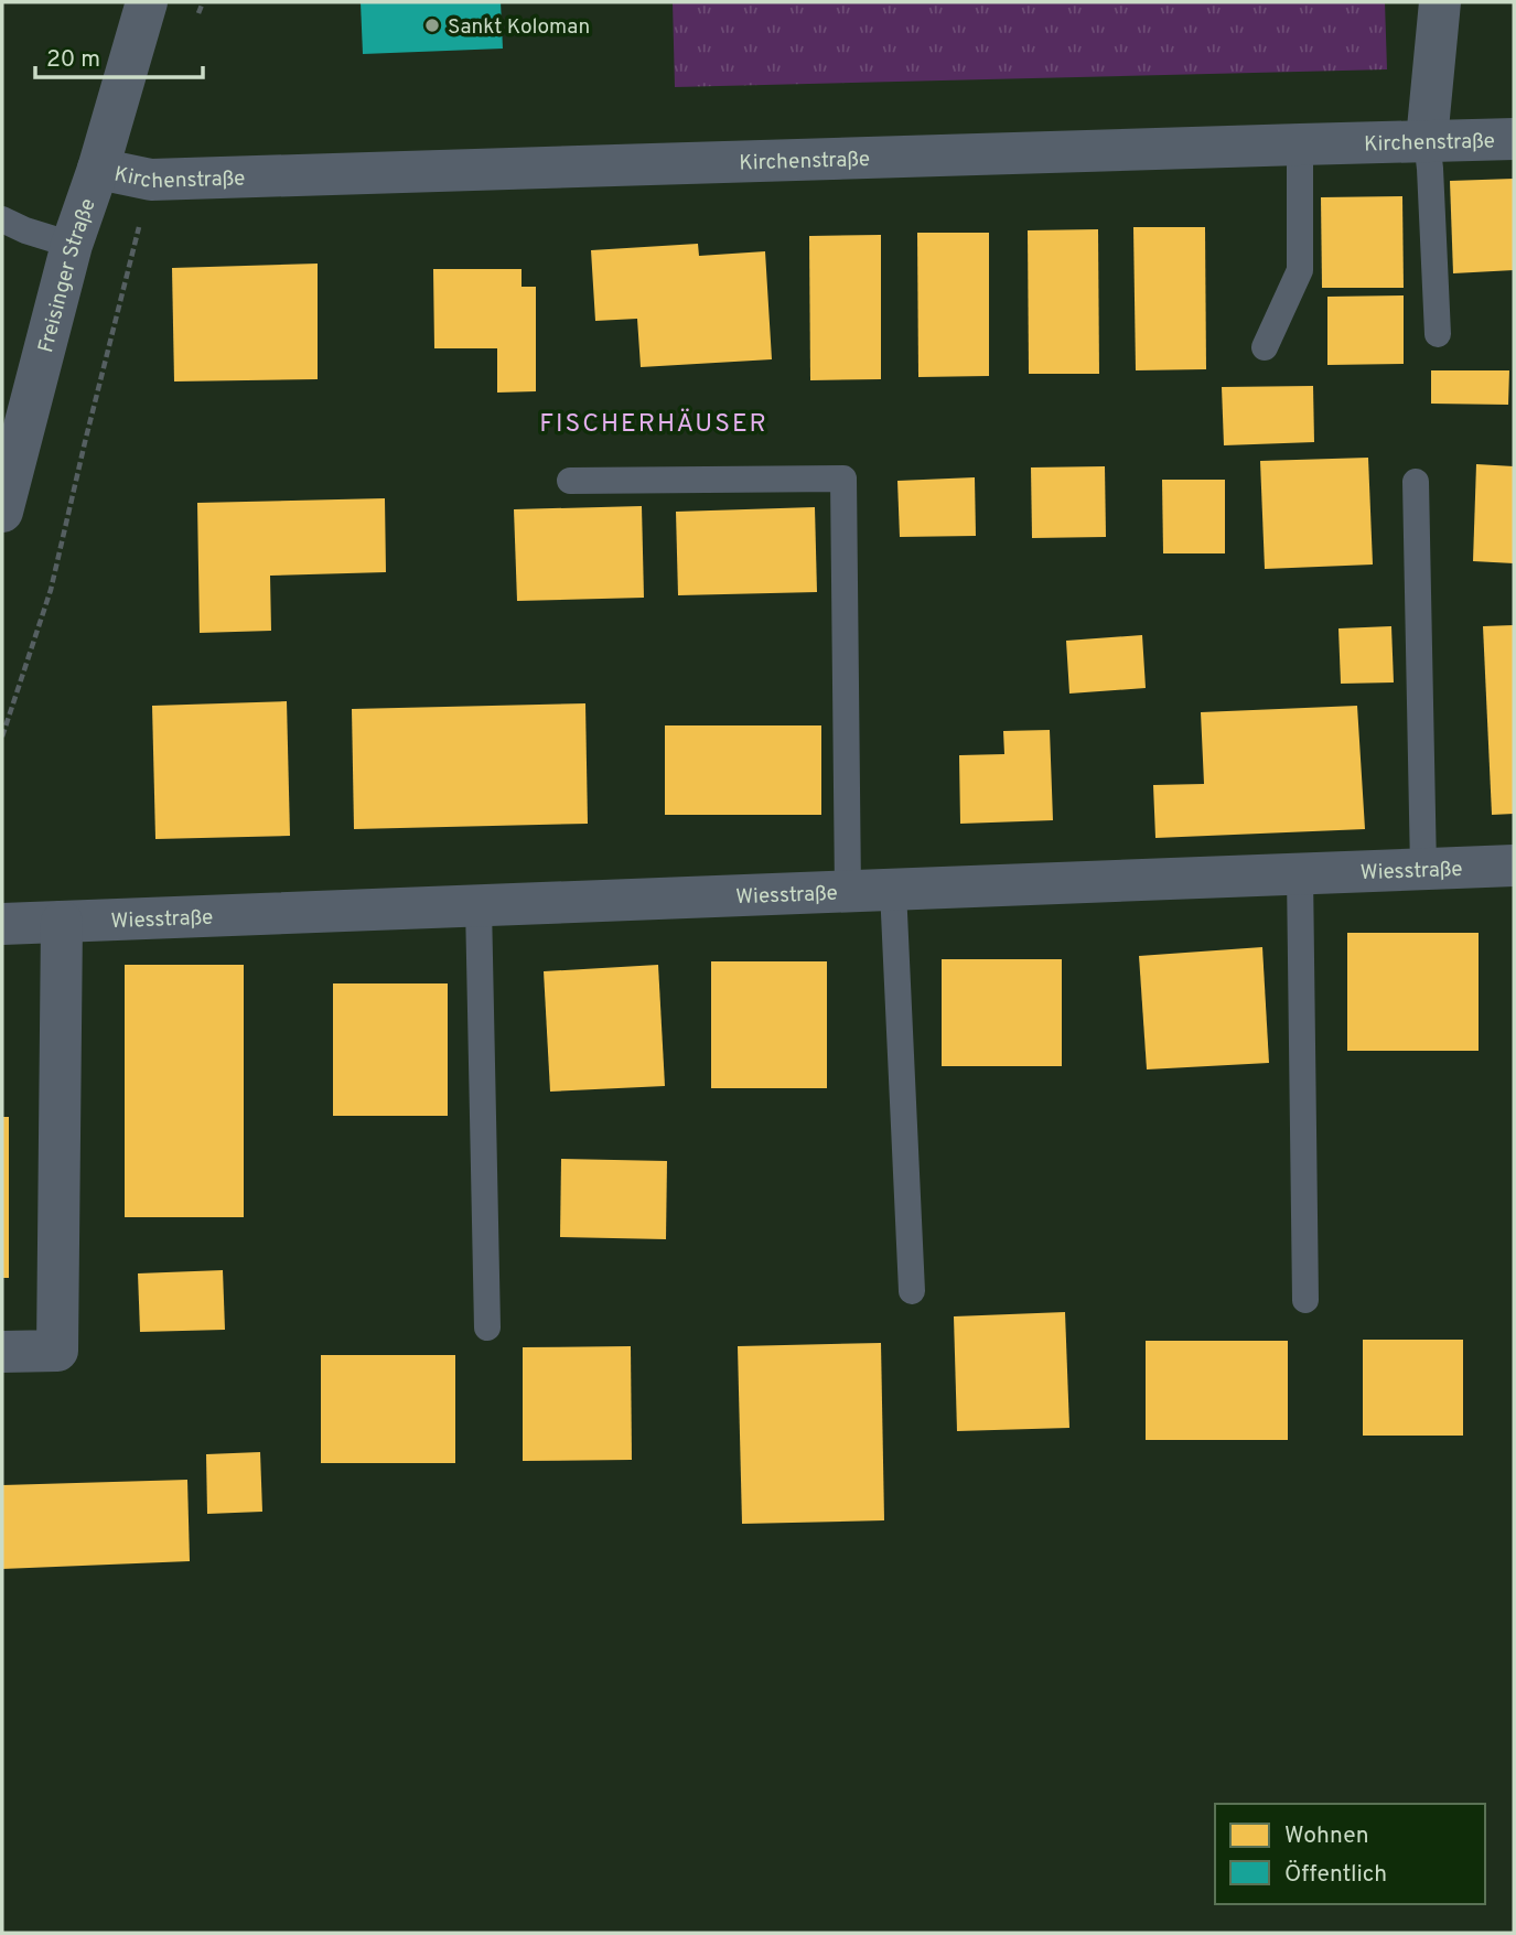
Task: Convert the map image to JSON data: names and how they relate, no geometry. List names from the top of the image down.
{
  "streets": {
    "street": ["Kirchenstraße", "Freisinger Straße", "Wiesstraße"]
  },
  "crossings": [
    ["Kirchenstraße", "Freisinger Straße"]
  ],
  "districts": ["FISCHERHÄUSER"],
  "places": ["Sankt Koloman"],
  "legend": ["Wohnen", "Öffentlich"],
  "scale_bar": "20 m"
}
